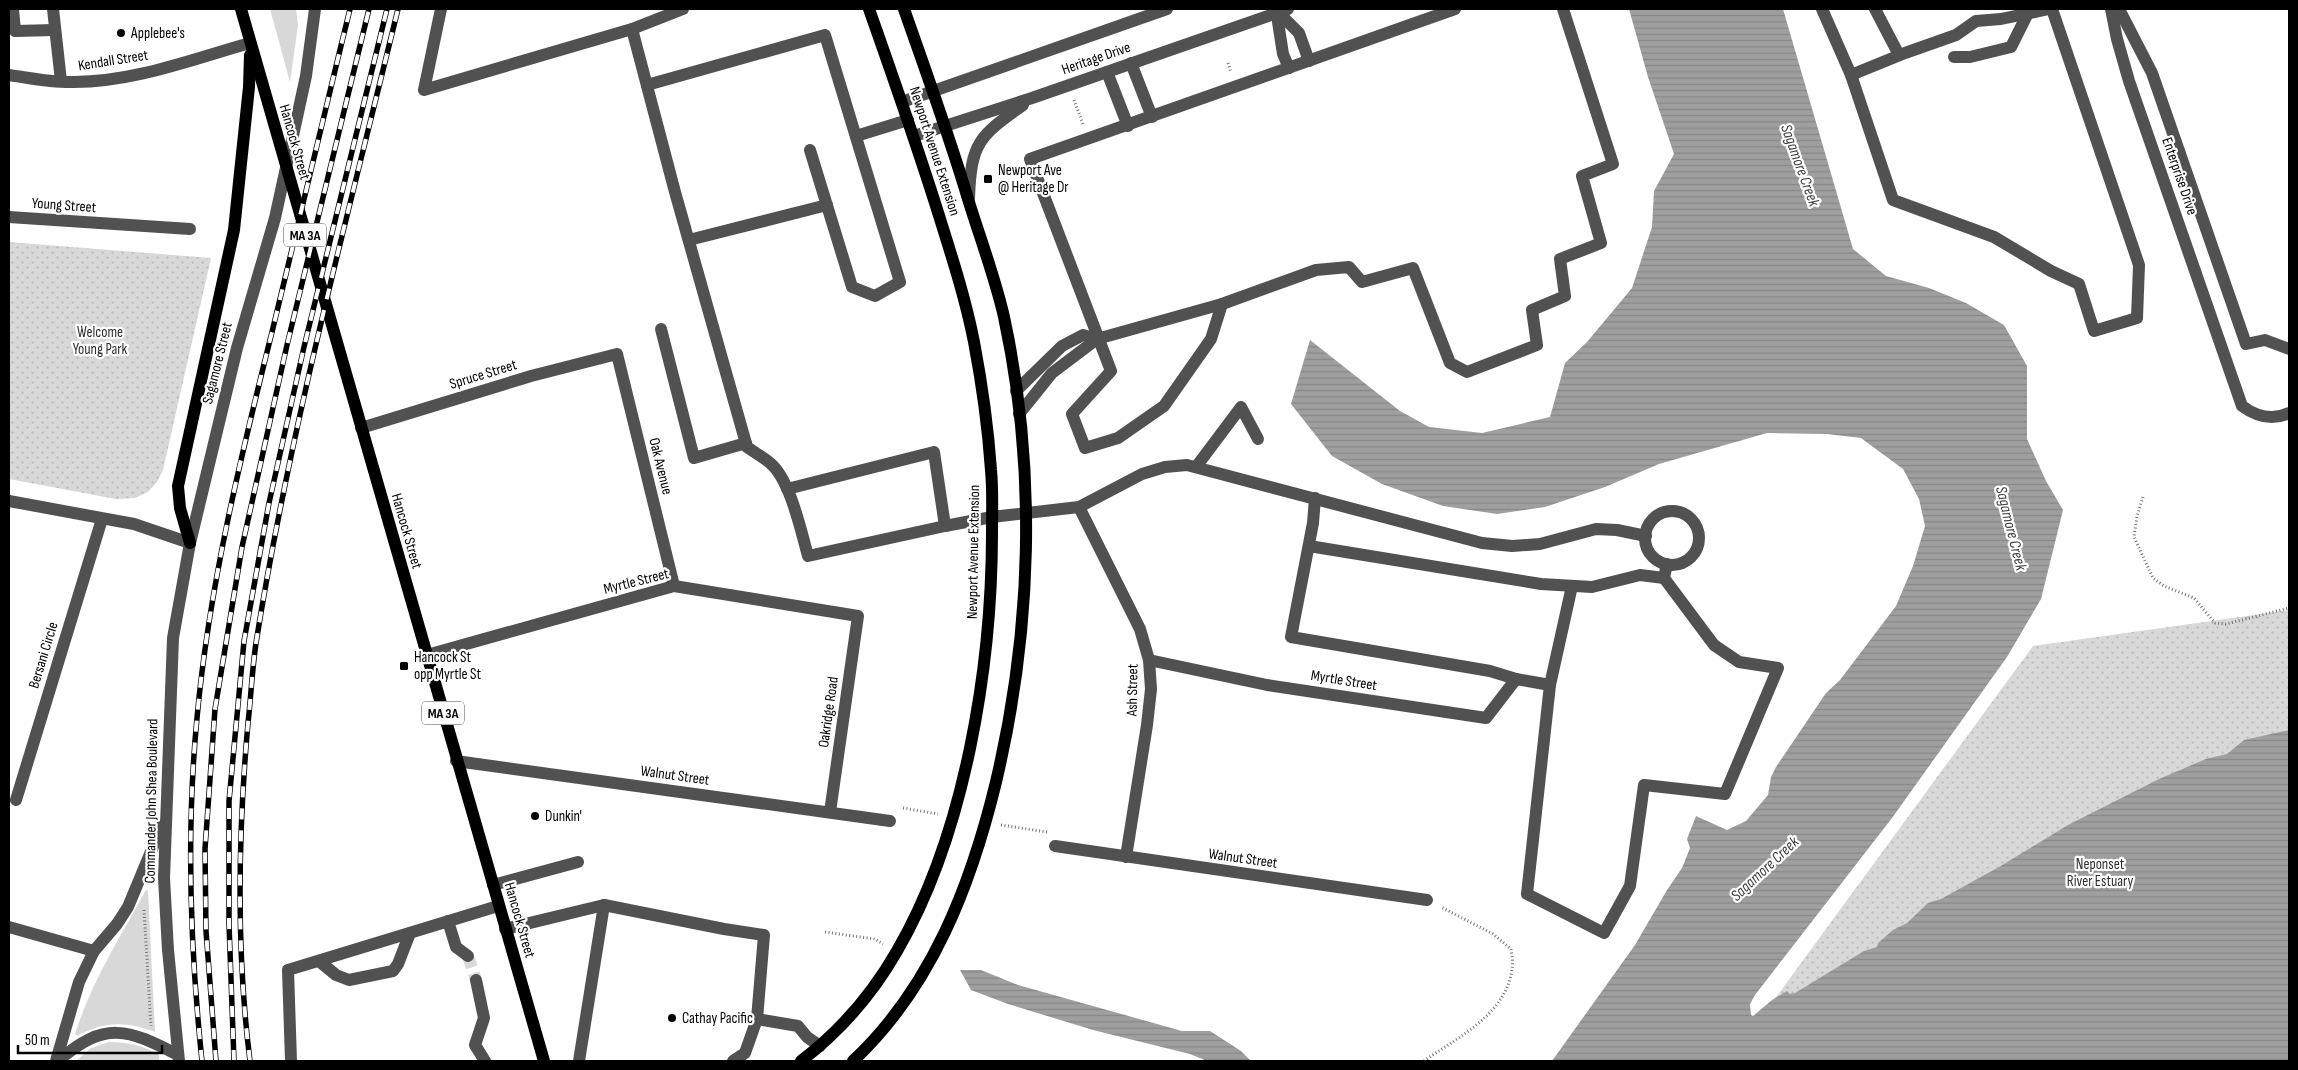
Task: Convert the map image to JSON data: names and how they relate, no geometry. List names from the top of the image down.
{
  "streets": {
    "main road": ["Hancock Street", "Newport Avenue Extension", "MA 3A"],
    "street": [
      "Heritage Drive",
      "Kendall Street",
      "Enterprise Drive",
      "Young Street",
      "Sagamore Street",
      "Spruce Street",
      "Oak Avenue",
      "Myrtle Street",
      "Bersani Circle",
      "Ash Street",
      "Oakridge Road",
      "Walnut Street",
      "Commander John Shea Boulevard"
    ]
  },
  "crossings": [
    ["Heritage Drive", "Newport Avenue Extension"],
    ["Kendall Street", "Hancock Street"],
    ["Hancock Street", "Spruce Street"],
    ["Hancock Street", "Myrtle Street"],
    ["Hancock Street", "Walnut Street"],
    ["Sagamore Street", "Commander John Shea Boulevard"],
    ["Spruce Street", "Oak Avenue"],
    ["Oak Avenue", "Myrtle Street"],
    ["Myrtle Street", "Ash Street"],
    ["Myrtle Street", "Oakridge Road"],
    ["Ash Street", "Walnut Street"],
    ["Oakridge Road", "Walnut Street"]
  ],
  "water": ["Sagamore Creek"],
  "parks": ["Welcome Young Park", "Neponset River Estuary"],
  "places": {
    "other": ["Applebee's", "Dunkin'", "Cathay Pacific"],
    "transit": ["Newport Ave @ Heritage Dr", "Hancock St opp Myrtle St"]
  },
  "scale_bar": "50 m"
}
